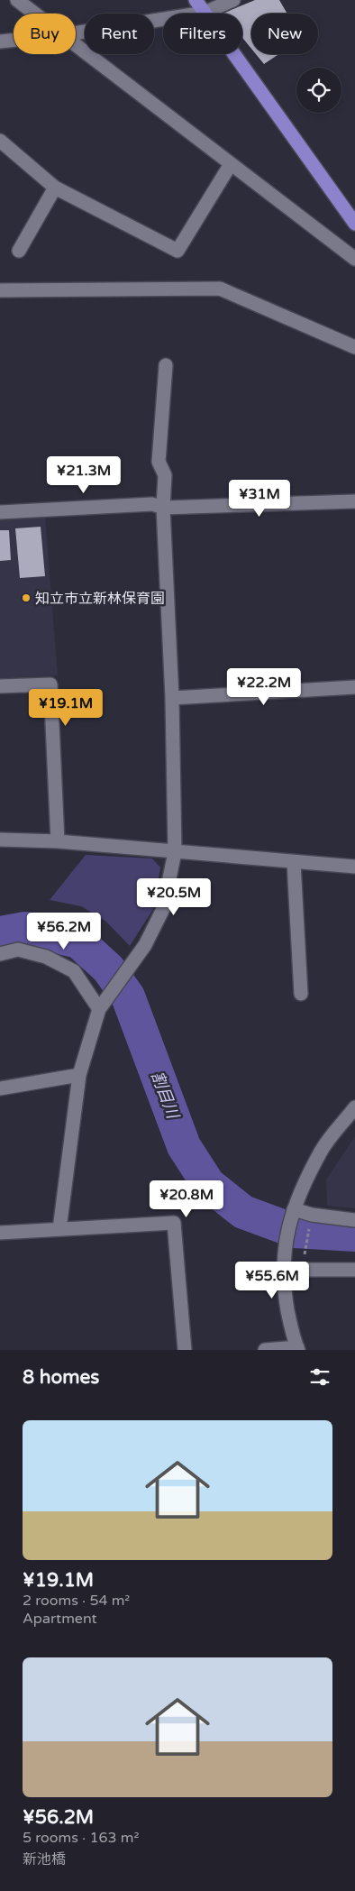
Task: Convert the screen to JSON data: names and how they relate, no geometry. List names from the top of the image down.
{
  "water": ["割目川"],
  "places": ["知立市立新林保育園"],
  "page": {
    "chip": [
      "Buy",
      "Rent",
      "Filters",
      "New"
    ],
    "price": [
      "¥21.3M",
      "¥31M",
      "¥22.2M",
      "¥19.1M",
      "¥20.5M",
      "¥56.2M",
      "¥20.8M",
      "¥55.6M"
    ],
    "heading": "8 homes",
    "list": [
      {
        "name": "¥19.1M",
        "note": "2 rooms · 54 m² · Apartment"
      },
      {
        "name": "¥56.2M",
        "note": "5 rooms · 163 m² · 新池橋"
      }
    ]
  }
}
